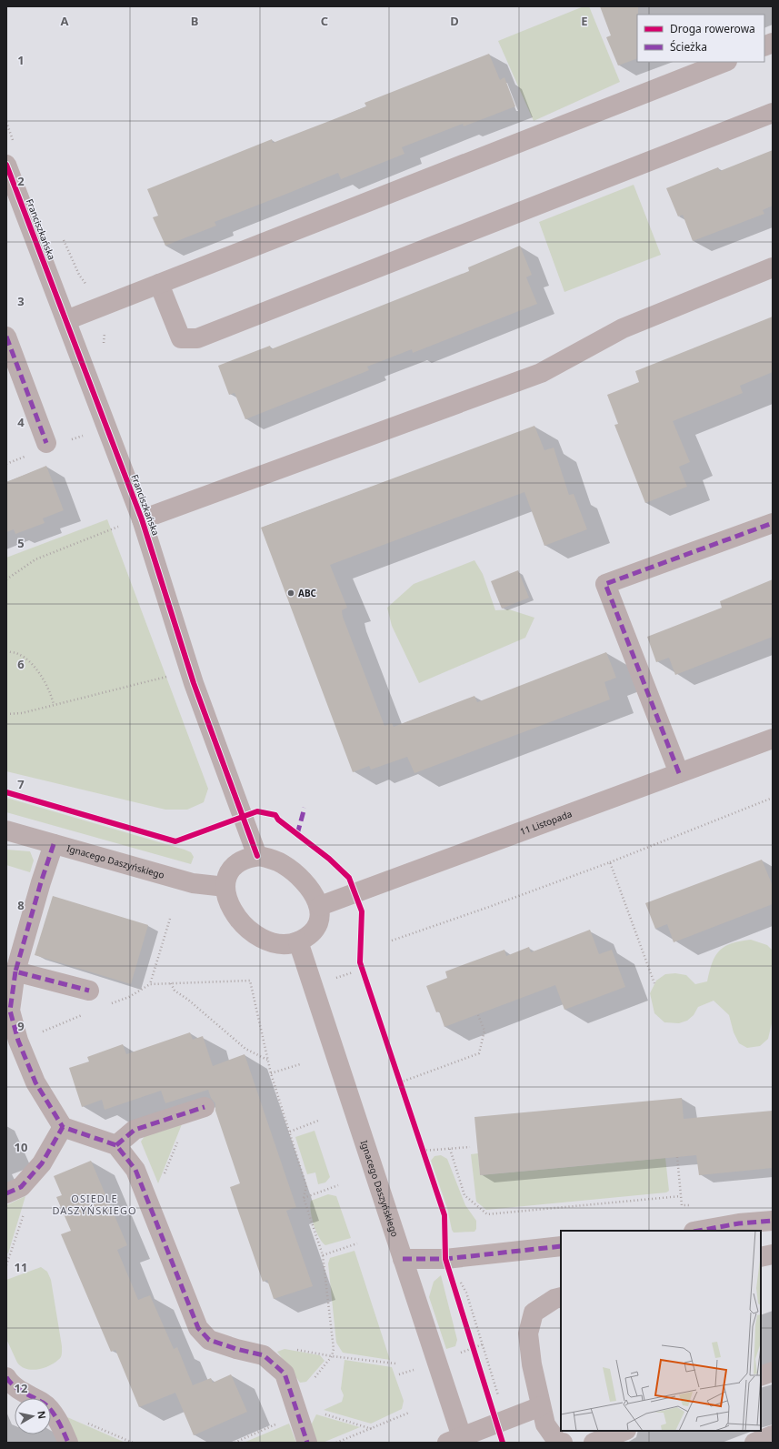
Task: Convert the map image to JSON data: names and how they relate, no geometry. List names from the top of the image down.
{
  "streets": {
    "street": ["Franciszkańska", "11 Listopada", "Ignacego Daszyńskiego"]
  },
  "crossings": [
    ["Franciszkańska", "11 Listopada"],
    ["Franciszkańska", "Ignacego Daszyńskiego"],
    ["11 Listopada", "Ignacego Daszyńskiego"]
  ],
  "districts": ["OSIEDLE DASZYŃSKIEGO"],
  "places": ["ABC"],
  "legend": ["Droga rowerowa", "Ścieżka"],
  "north": "right",
  "grid": {
    "columns": [
      "A",
      "B",
      "C",
      "D",
      "E"
    ],
    "rows": [
      "1",
      "2",
      "3",
      "4",
      "5",
      "6",
      "7",
      "8",
      "9",
      "10",
      "11",
      "12"
    ]
  }
}
